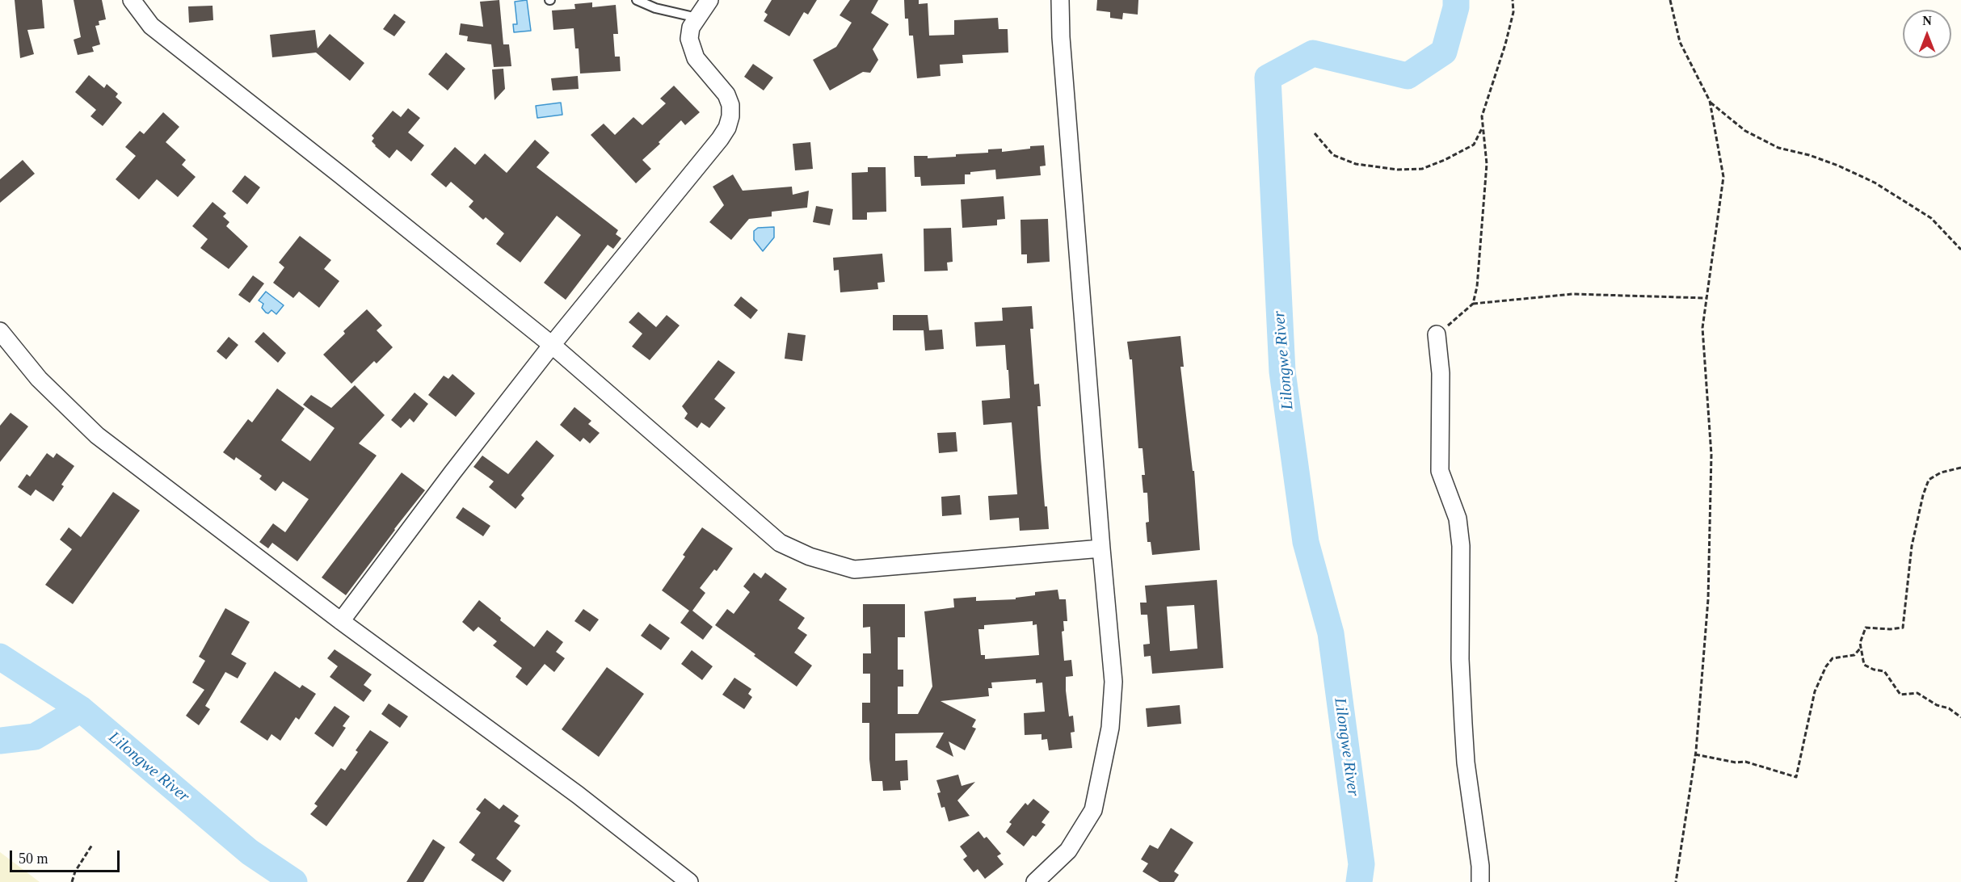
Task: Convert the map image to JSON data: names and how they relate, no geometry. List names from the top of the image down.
{
  "water": ["Lilongwe River"],
  "scale_bar": "50 m",
  "north": "top"
}
